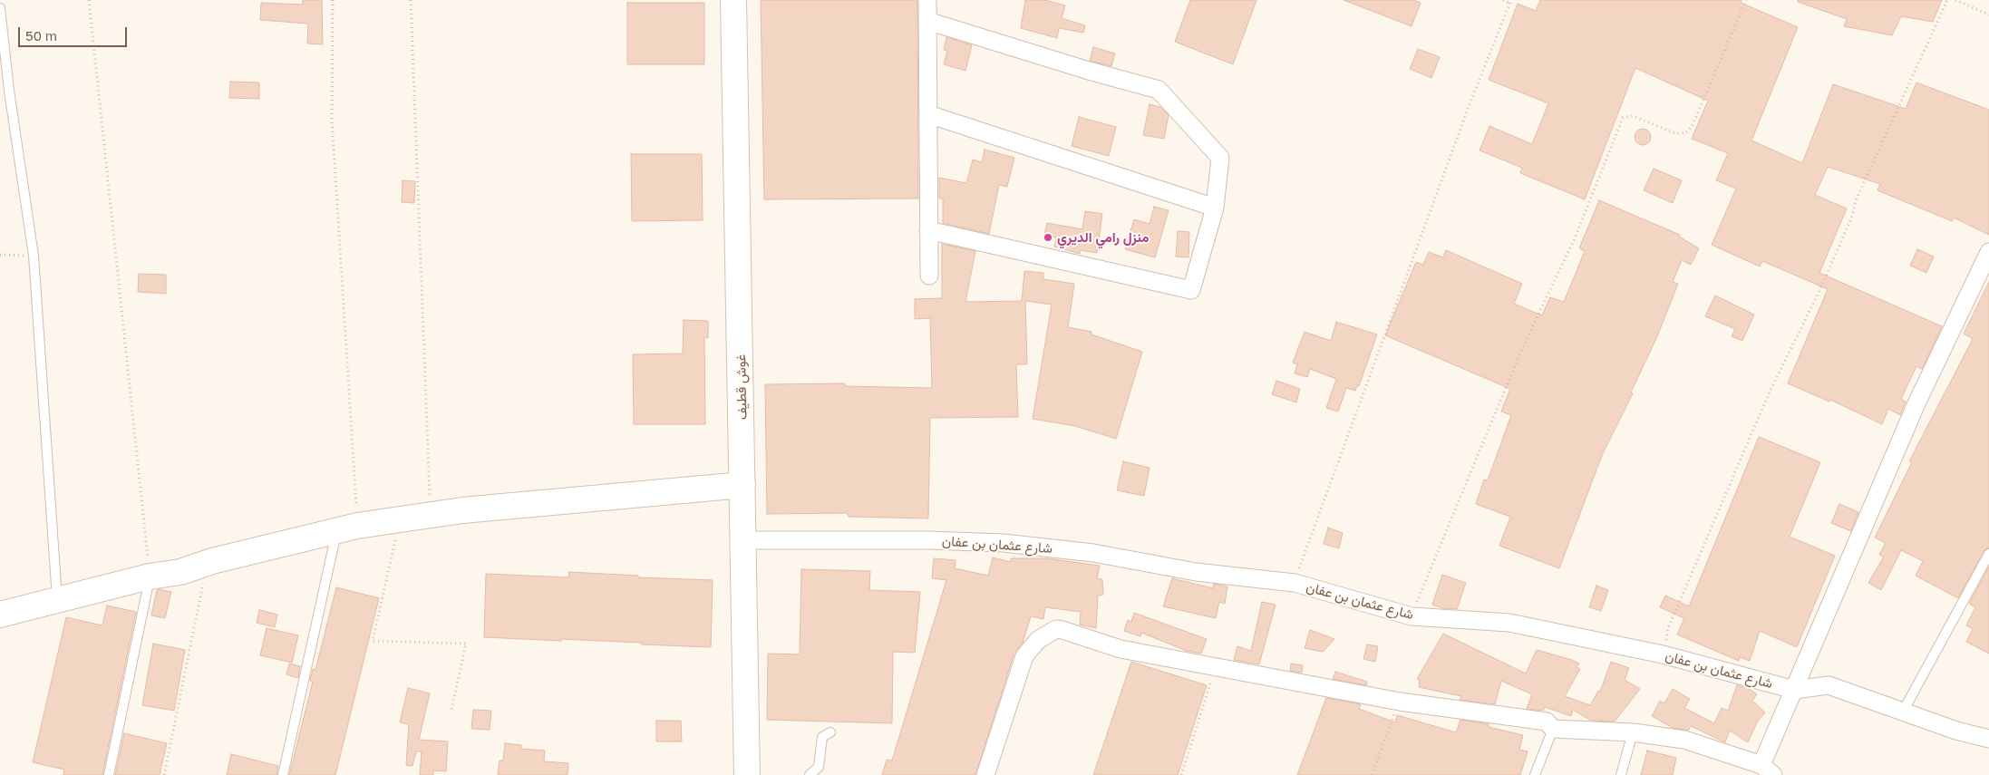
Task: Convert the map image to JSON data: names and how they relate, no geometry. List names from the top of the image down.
{
  "streets": {
    "main road": ["غوش قطيف"],
    "street": ["شارع عثمان بن عفان"]
  },
  "crossings": [
    ["غوش قطيف", "شارع عثمان بن عفان"]
  ],
  "places": ["منزل رامي الديري"],
  "scale_bar": "50 m"
}
